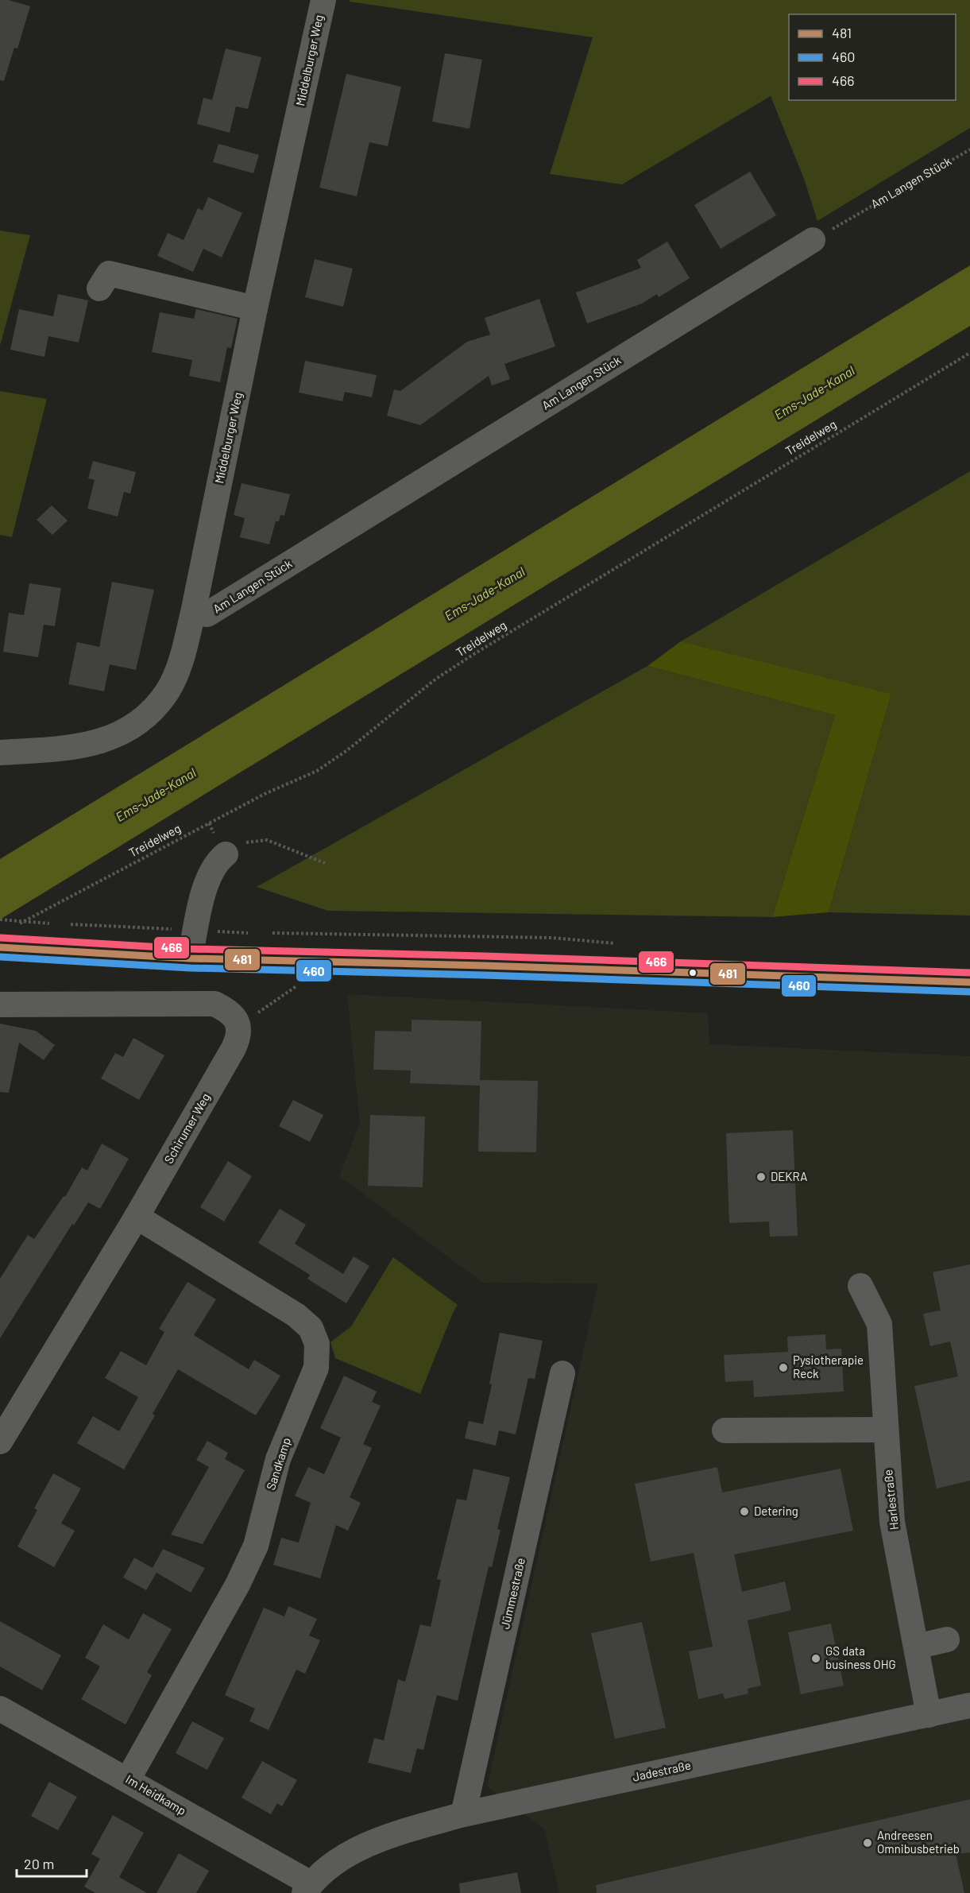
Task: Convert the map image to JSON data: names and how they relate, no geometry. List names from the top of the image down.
{
  "streets": {
    "street": [
      "Middelburger Weg",
      "Am Langen Stück",
      "Schirumer Weg",
      "Sandkamp",
      "Harlestraße",
      "Jümmestraße",
      "Jadestraße",
      "Im Heidkamp"
    ],
    "path": ["Treidelweg"]
  },
  "crossings": [
    ["Middelburger Weg", "Am Langen Stück"],
    ["Schirumer Weg", "Sandkamp"],
    ["Sandkamp", "Im Heidkamp"],
    ["Harlestraße", "Jadestraße"],
    ["Jümmestraße", "Jadestraße"],
    ["Jadestraße", "Im Heidkamp"]
  ],
  "water": ["Ems-Jade-Kanal"],
  "places": [
    "DEKRA",
    "Pysiotherapie Reck",
    "Detering",
    "GS data business OHG",
    "Andreesen Omnibusbetrieb"
  ],
  "lines": ["transit line 466", "transit line 481", "transit line 460"],
  "legend": ["481", "460", "466"],
  "scale_bar": "20 m"
}
